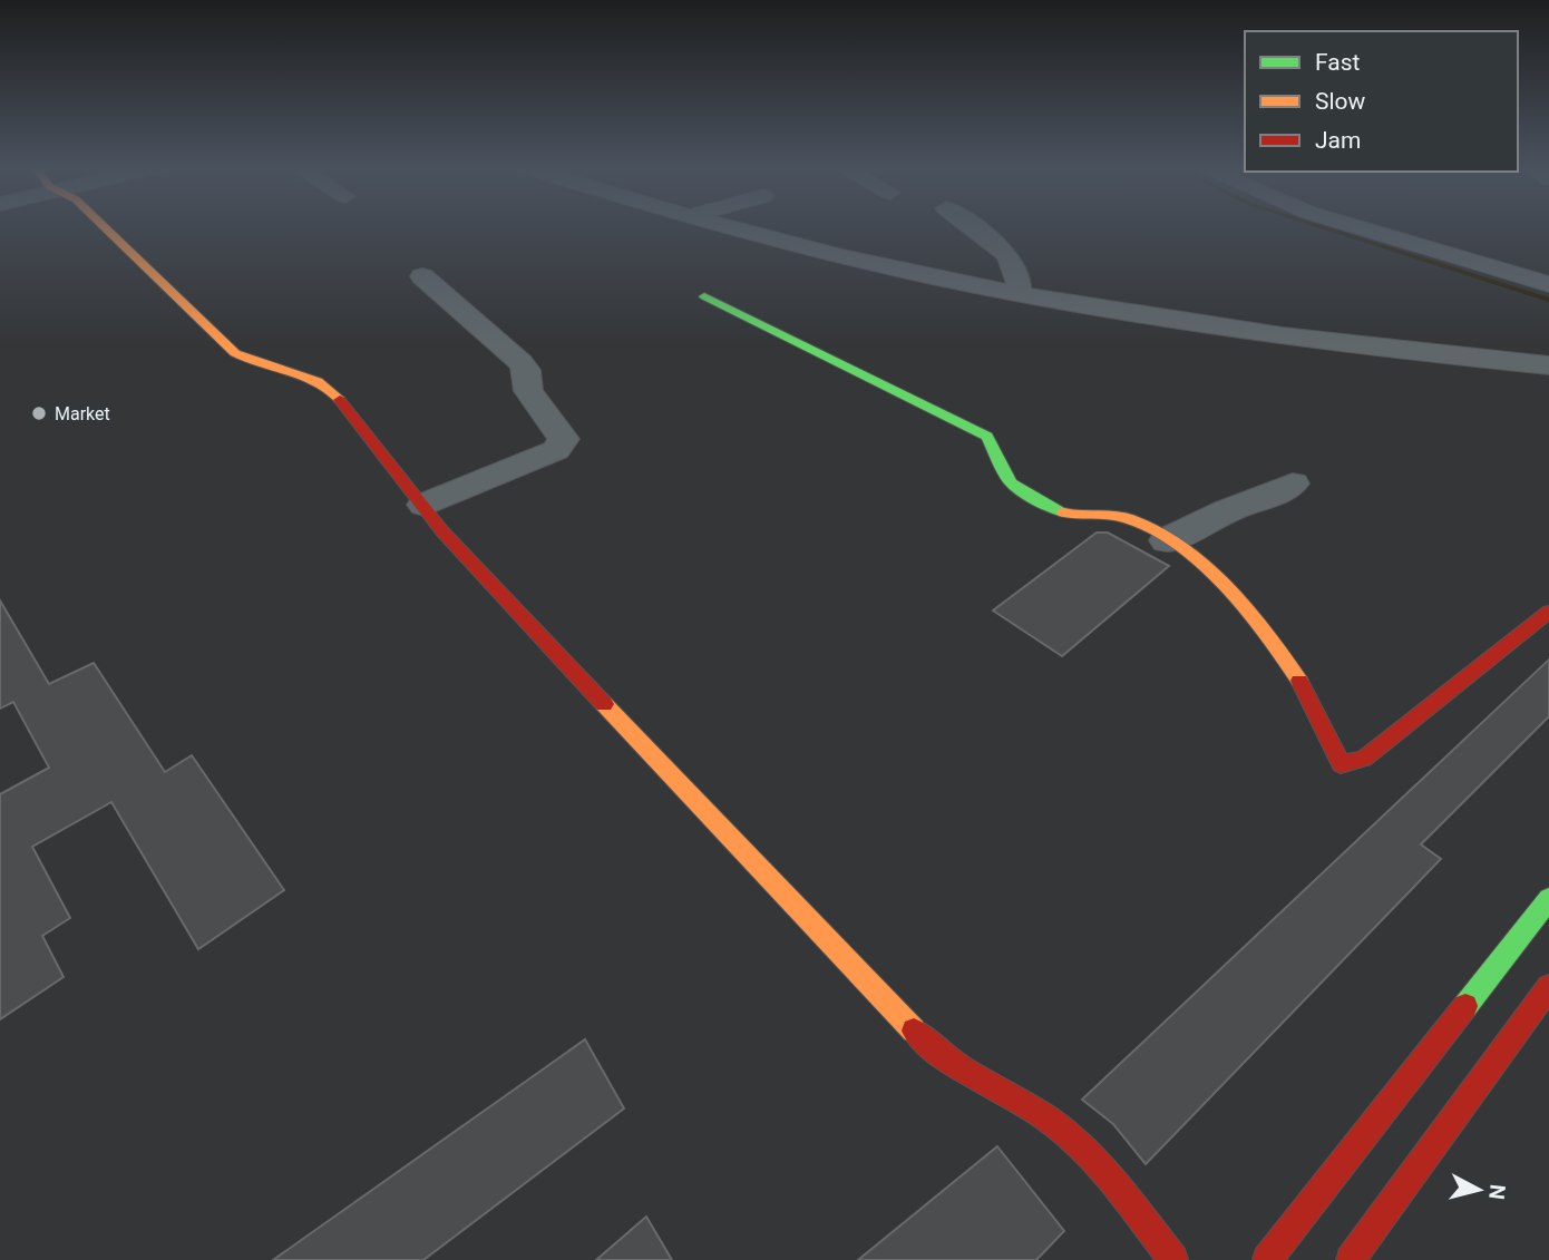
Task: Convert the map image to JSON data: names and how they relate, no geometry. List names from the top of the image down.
{
  "places": ["Market"],
  "legend": ["Fast", "Slow", "Jam"],
  "north": "right"
}
